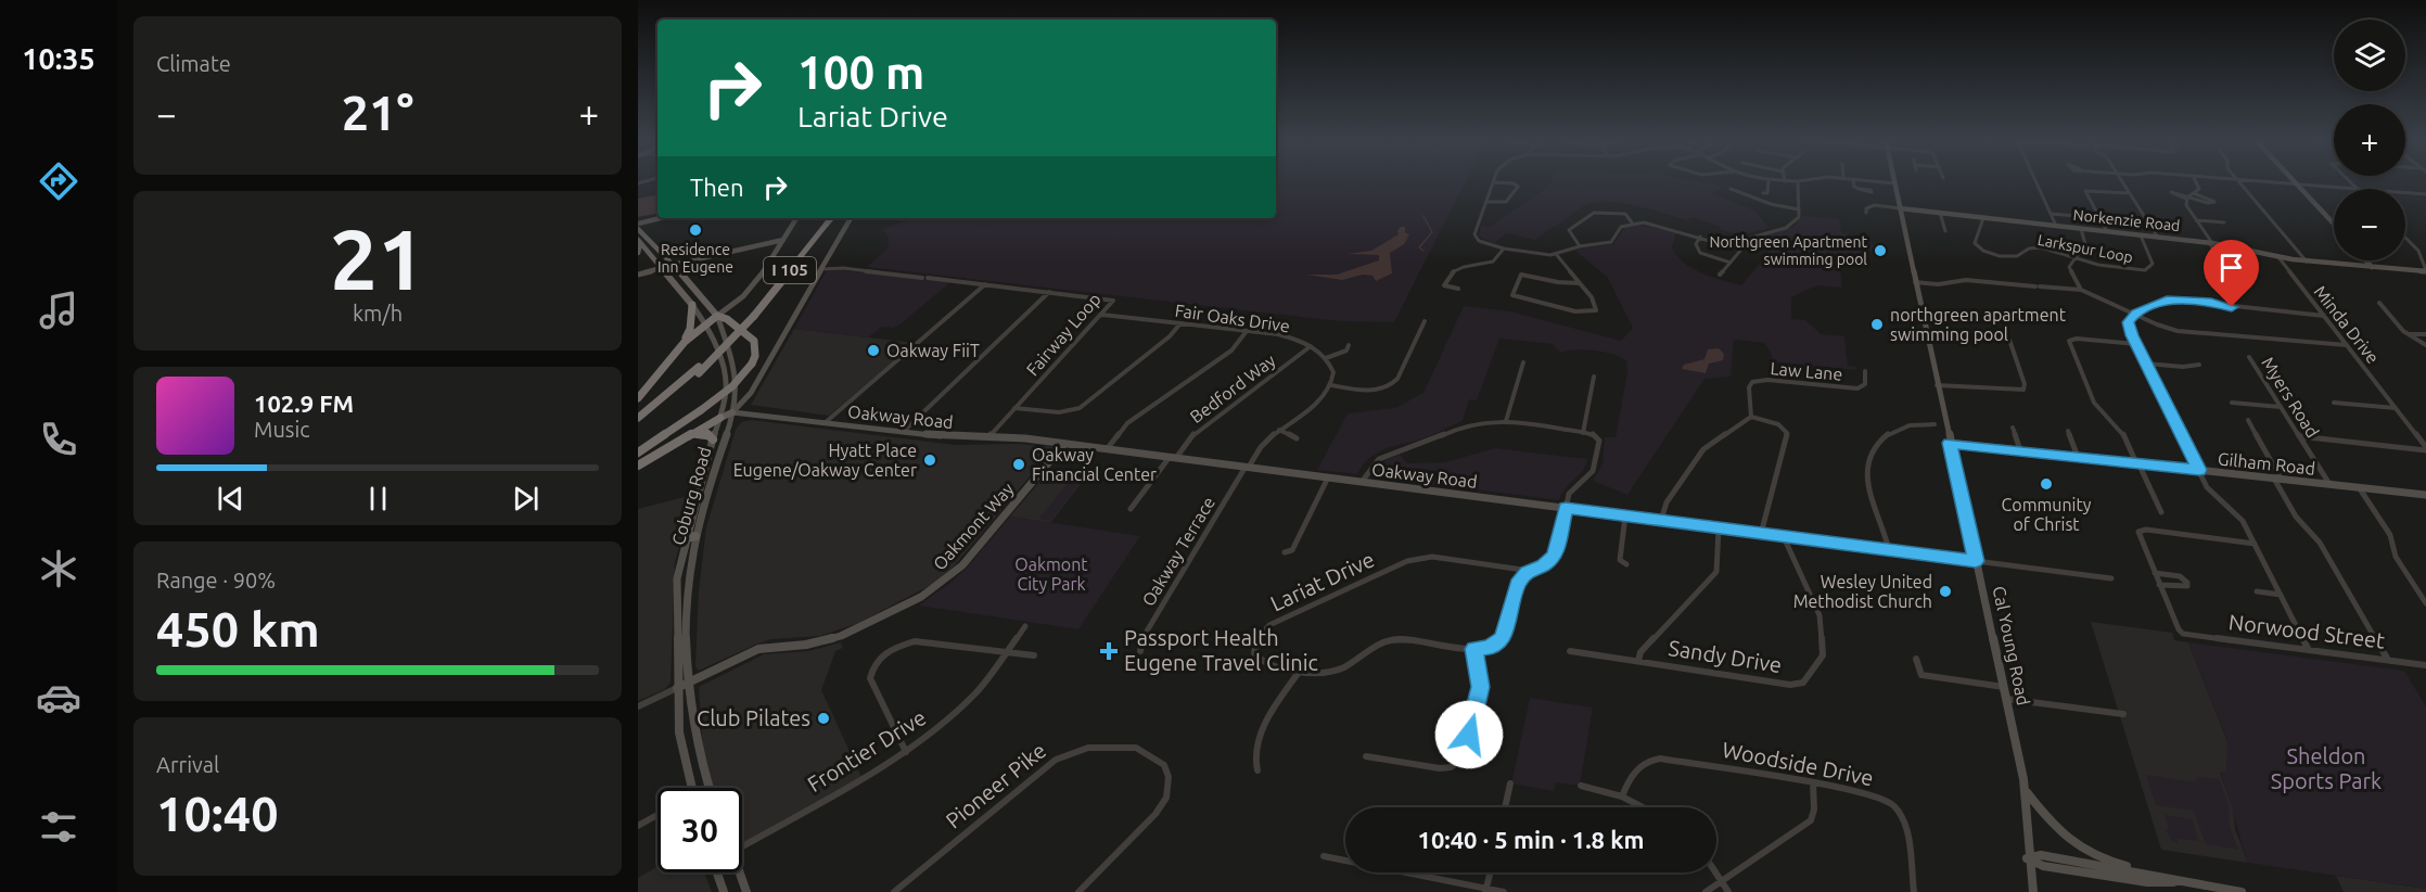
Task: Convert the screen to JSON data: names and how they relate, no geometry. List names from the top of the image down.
{
  "streets": {
    "highway": ["I 105"],
    "main road": [
      "Norkenzie Road",
      "Oakway Road",
      "Gilham Road",
      "Coburg Road",
      "Oakmont Way",
      "Cal Young Road"
    ],
    "street": [
      "Larkspur Loop",
      "Fair Oaks Drive",
      "Minda Drive",
      "Fairway Loop",
      "Law Lane",
      "Bedford Way",
      "Myers Road",
      "Oakway Terrace",
      "Lariat Drive",
      "Norwood Street",
      "Sandy Drive",
      "Frontier Drive",
      "Woodside Drive",
      "Pioneer Pike"
    ]
  },
  "crossings": [
    ["Norkenzie Road", "Larkspur Loop"],
    ["Norkenzie Road", "Minda Drive"],
    ["Norkenzie Road", "Cal Young Road"],
    ["Fair Oaks Drive", "Fairway Loop"],
    ["Fair Oaks Drive", "Bedford Way"],
    ["Fairway Loop", "Oakway Road"],
    ["Bedford Way", "Oakway Road"],
    ["Myers Road", "Gilham Road"],
    ["Oakway Road", "Coburg Road"],
    ["Oakway Road", "Oakmont Way"],
    ["Oakway Road", "Oakway Terrace"],
    ["Oakway Road", "Cal Young Road"],
    ["Oakway Road", "Sandy Drive"],
    ["Gilham Road", "Cal Young Road"],
    ["Coburg Road", "Oakmont Way"]
  ],
  "parks": ["Oakmont City Park", "Sheldon Sports Park"],
  "places": {
    "other": [
      "Residence Inn Eugene",
      "Northgreen Apartment swimming pool",
      "northgreen apartment swimming pool",
      "Oakway FiiT",
      "Hyatt Place Eugene/Oakway Center",
      "Oakway Financial Center",
      "Community of Christ",
      "Wesley United Methodist Church",
      "Club Pilates"
    ],
    "health": ["Passport Health Eugene Travel Clinic"]
  },
  "page": {
    "tabs": "10:35",
    "tile": [
      "Climate",
      ["21", "km/h"],
      ["Range · 90%", "450 km"],
      ["Arrival", "10:40"]
    ],
    "map_buttons": ["+", "−"],
    "turn": ["100 m", "Lariat Drive"],
    "heat": ["−", "21°", "+"],
    "then": "Then",
    "song": ["102.9 FM", "Music"],
    "limit": "30",
    "trip": "10:40 · 5 min · 1.8 km"
  }
}
